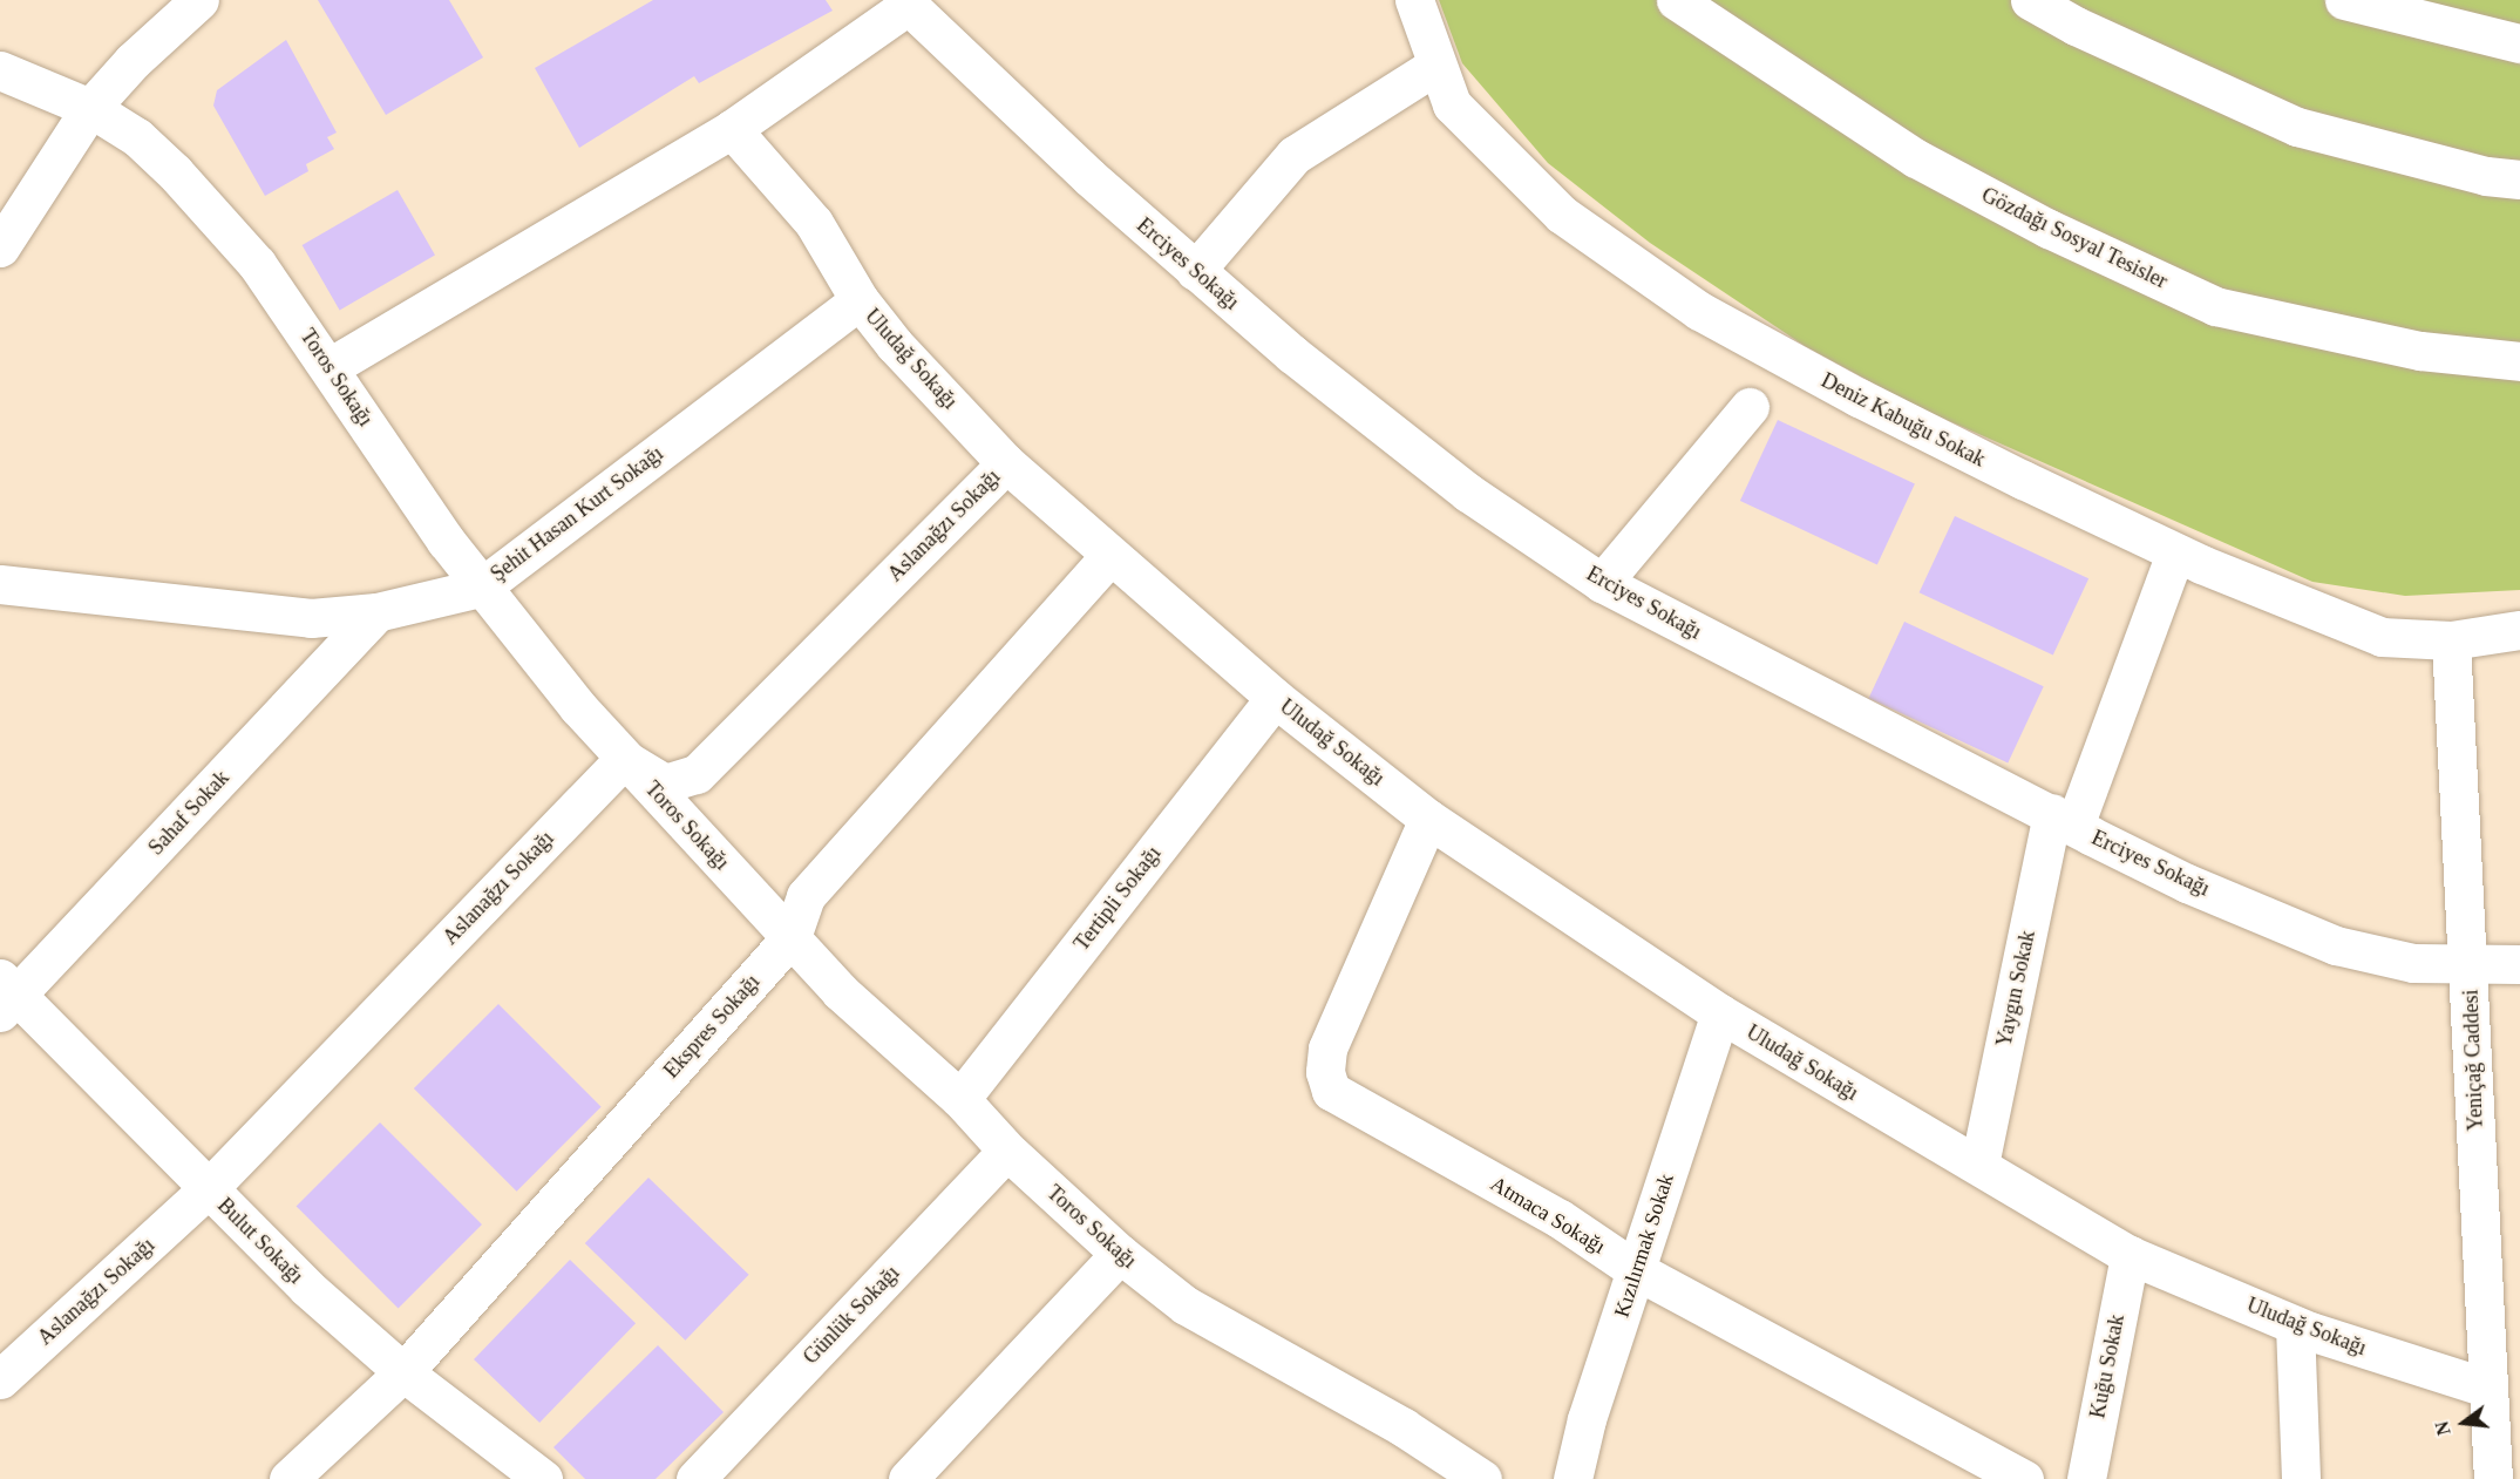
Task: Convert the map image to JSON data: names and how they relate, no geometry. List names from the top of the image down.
{
  "streets": {
    "street": [
      "Gözdağı Sosyal Tesisler",
      "Erciyes Sokağı",
      "Uludağ Sokağı",
      "Toros Sokağı",
      "Deniz Kabuğu Sokak",
      "Şehit Hasan Kurt Sokağı",
      "Aslanağzı Sokağı",
      "Sahaf Sokak",
      "Tertipli Sokağı",
      "Yaygın Sokak",
      "Ekspres Sokağı",
      "Yeniçağ Caddesi",
      "Atmaca Sokağı",
      "Bulut Sokağı",
      "Kızılırmak Sokak",
      "Günlük Sokağı",
      "Kuğu Sokak"
    ]
  },
  "crossings": [
    ["Erciyes Sokağı", "Yaygın Sokak"],
    ["Erciyes Sokağı", "Yeniçağ Caddesi"],
    ["Uludağ Sokağı", "Şehit Hasan Kurt Sokağı"],
    ["Uludağ Sokağı", "Aslanağzı Sokağı"],
    ["Uludağ Sokağı", "Tertipli Sokağı"],
    ["Uludağ Sokağı", "Yaygın Sokak"],
    ["Uludağ Sokağı", "Ekspres Sokağı"],
    ["Uludağ Sokağı", "Yeniçağ Caddesi"],
    ["Uludağ Sokağı", "Atmaca Sokağı"],
    ["Uludağ Sokağı", "Kızılırmak Sokak"],
    ["Uludağ Sokağı", "Kuğu Sokak"],
    ["Toros Sokağı", "Şehit Hasan Kurt Sokağı"],
    ["Toros Sokağı", "Aslanağzı Sokağı"],
    ["Toros Sokağı", "Tertipli Sokağı"],
    ["Toros Sokağı", "Ekspres Sokağı"],
    ["Toros Sokağı", "Günlük Sokağı"],
    ["Deniz Kabuğu Sokak", "Yaygın Sokak"],
    ["Deniz Kabuğu Sokak", "Yeniçağ Caddesi"],
    ["Şehit Hasan Kurt Sokağı", "Sahaf Sokak"],
    ["Aslanağzı Sokağı", "Bulut Sokağı"],
    ["Sahaf Sokak", "Bulut Sokağı"],
    ["Ekspres Sokağı", "Bulut Sokağı"],
    ["Atmaca Sokağı", "Kızılırmak Sokak"]
  ],
  "north": "left"
}
